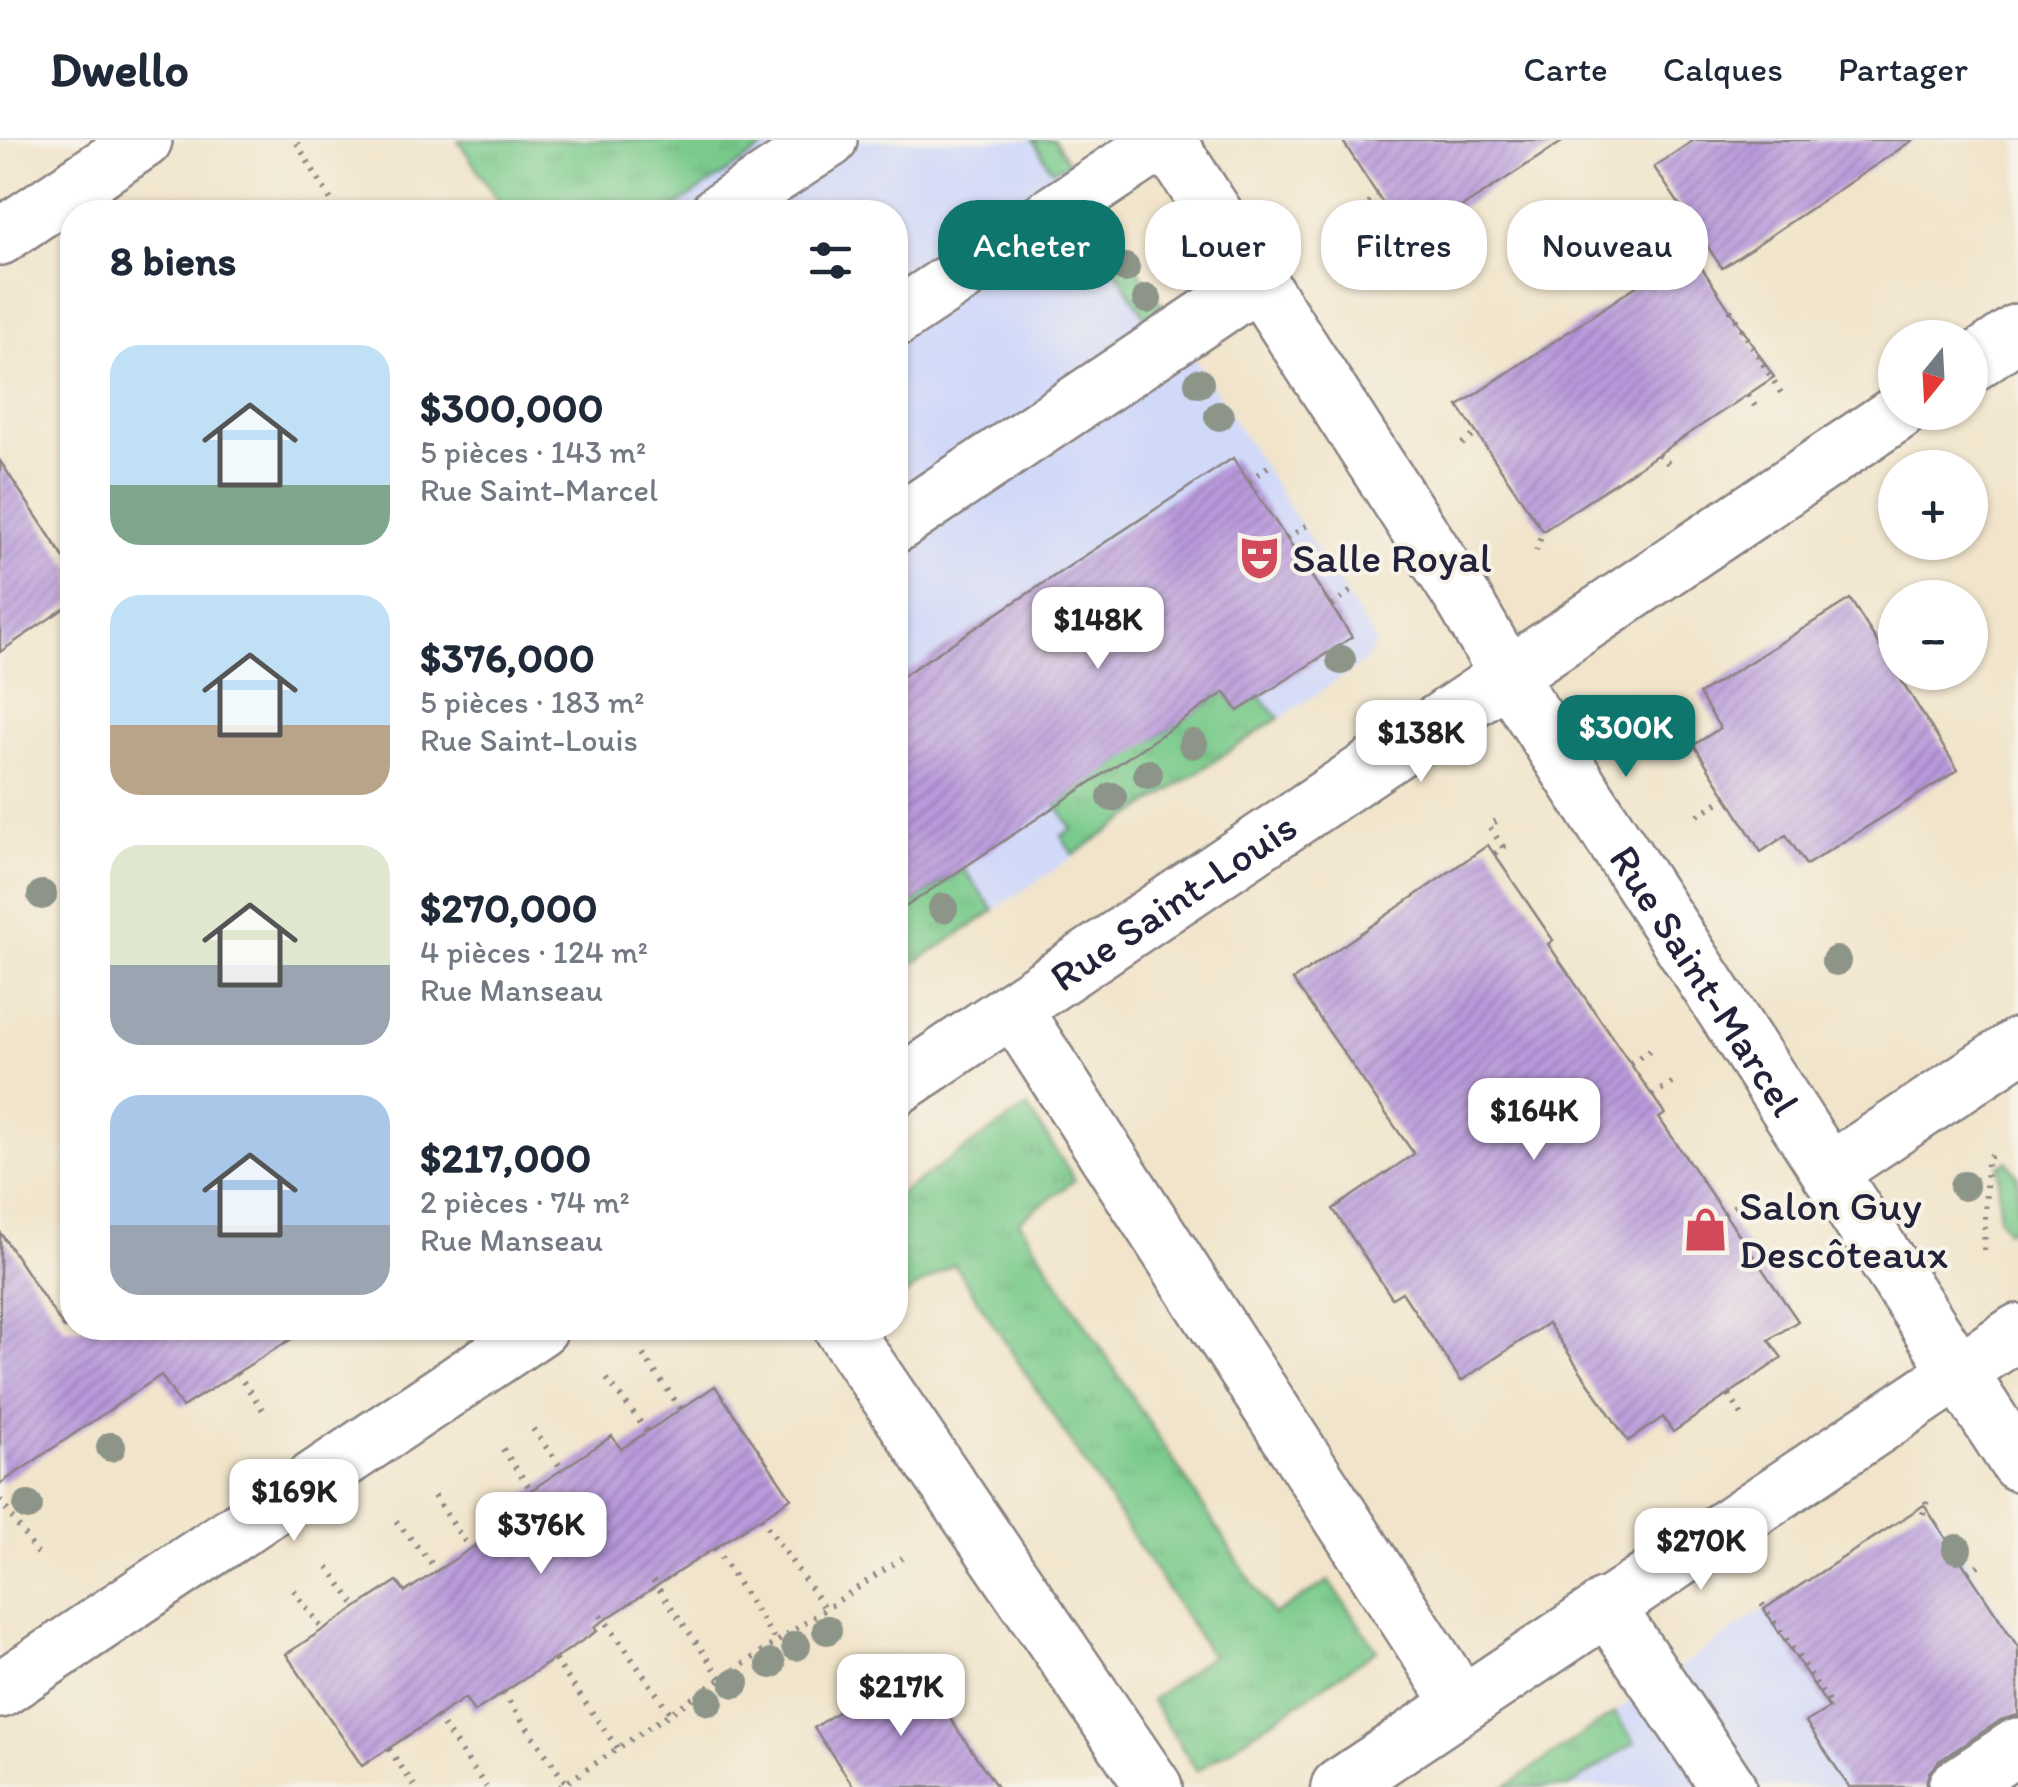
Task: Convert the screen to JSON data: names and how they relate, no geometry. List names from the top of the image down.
{
  "streets": {
    "street": ["Rue Saint-Louis", "Rue Saint-Marcel"]
  },
  "crossings": [
    ["Rue Saint-Louis", "Rue Saint-Marcel"]
  ],
  "places": {
    "theatre": ["Salle Royal"],
    "shop": ["Salon Guy Descôteaux"]
  },
  "north": "bottom",
  "page": {
    "header": "Dwello",
    "nav": ["Carte", "Calques", "Partager"],
    "chip": [
      "Acheter",
      "Louer",
      "Filtres",
      "Nouveau"
    ],
    "heading": "8 biens",
    "map_buttons": ["+", "−"],
    "list": [
      {
        "name": "$300,000",
        "note": "5 pièces · 143 m² · Rue Saint-Marcel"
      },
      {
        "name": "$376,000",
        "note": "5 pièces · 183 m² · Rue Saint-Louis"
      },
      {
        "name": "$270,000",
        "note": "4 pièces · 124 m² · Rue Manseau"
      },
      {
        "name": "$217,000",
        "note": "2 pièces · 74 m² · Rue Manseau"
      }
    ],
    "price": [
      "$148K",
      "$300K",
      "$138K",
      "$164K",
      "$169K",
      "$376K",
      "$270K",
      "$217K"
    ]
  }
}
